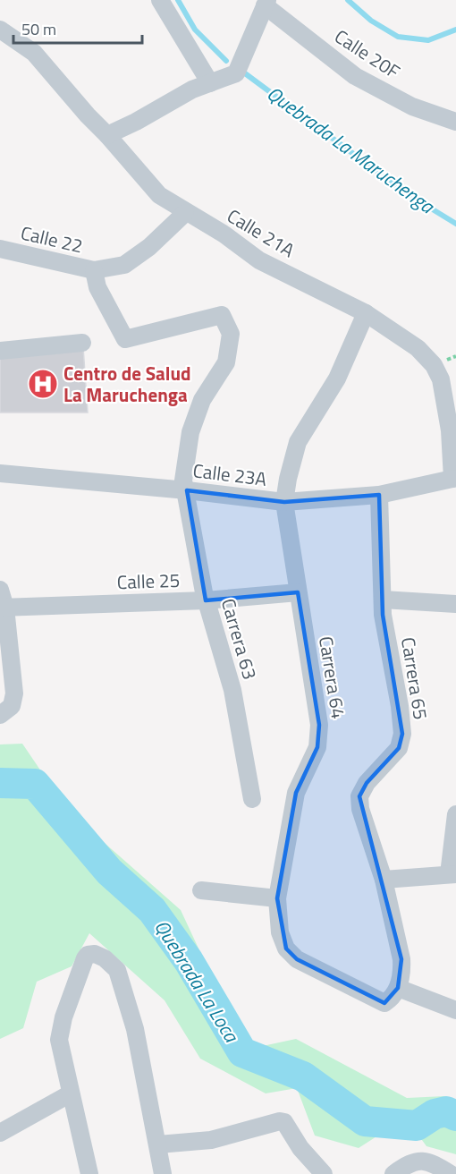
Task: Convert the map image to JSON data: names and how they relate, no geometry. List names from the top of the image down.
{
  "streets": {
    "street": [
      "Calle 20F",
      "Calle 21A",
      "Calle 22",
      "Calle 23A",
      "Calle 25",
      "Carrera 63",
      "Carrera 64",
      "Carrera 65"
    ]
  },
  "crossings": [
    ["Calle 21A", "Calle 23A"],
    ["Calle 21A", "Carrera 64"],
    ["Calle 22", "Carrera 63"],
    ["Calle 23A", "Carrera 63"],
    ["Calle 23A", "Carrera 64"],
    ["Calle 23A", "Carrera 65"],
    ["Calle 25", "Carrera 63"],
    ["Calle 25", "Carrera 64"],
    ["Carrera 64", "Carrera 65"]
  ],
  "water": ["Quebrada La Maruchenga", "Quebrada La Loca"],
  "places": {
    "hospital": ["Centro de Salud La Maruchenga"]
  },
  "scale_bar": "50 m"
}
